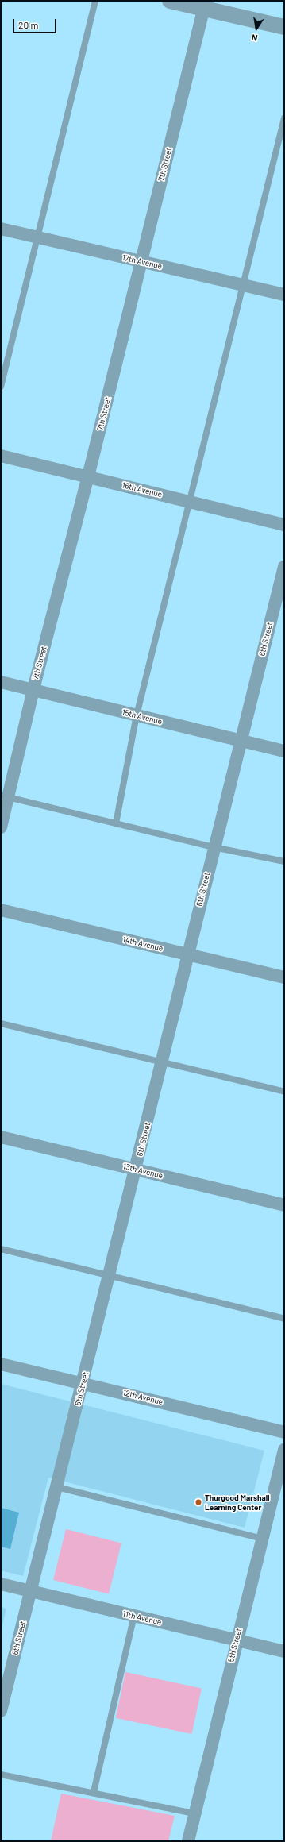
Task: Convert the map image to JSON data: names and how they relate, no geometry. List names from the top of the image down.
{
  "streets": {
    "street": [
      "7th Street",
      "17th Avenue",
      "16th Avenue",
      "6th Street",
      "15th Avenue",
      "14th Avenue",
      "13th Avenue",
      "12th Avenue",
      "11th Avenue",
      "5th Street"
    ]
  },
  "crossings": [
    ["7th Street", "17th Avenue"],
    ["7th Street", "16th Avenue"],
    ["7th Street", "15th Avenue"],
    ["6th Street", "15th Avenue"],
    ["6th Street", "14th Avenue"],
    ["6th Street", "13th Avenue"],
    ["6th Street", "12th Avenue"],
    ["6th Street", "11th Avenue"],
    ["11th Avenue", "5th Street"]
  ],
  "places": ["Thurgood Marshall Learning Center"],
  "scale_bar": "20 m",
  "north": "bottom"
}
